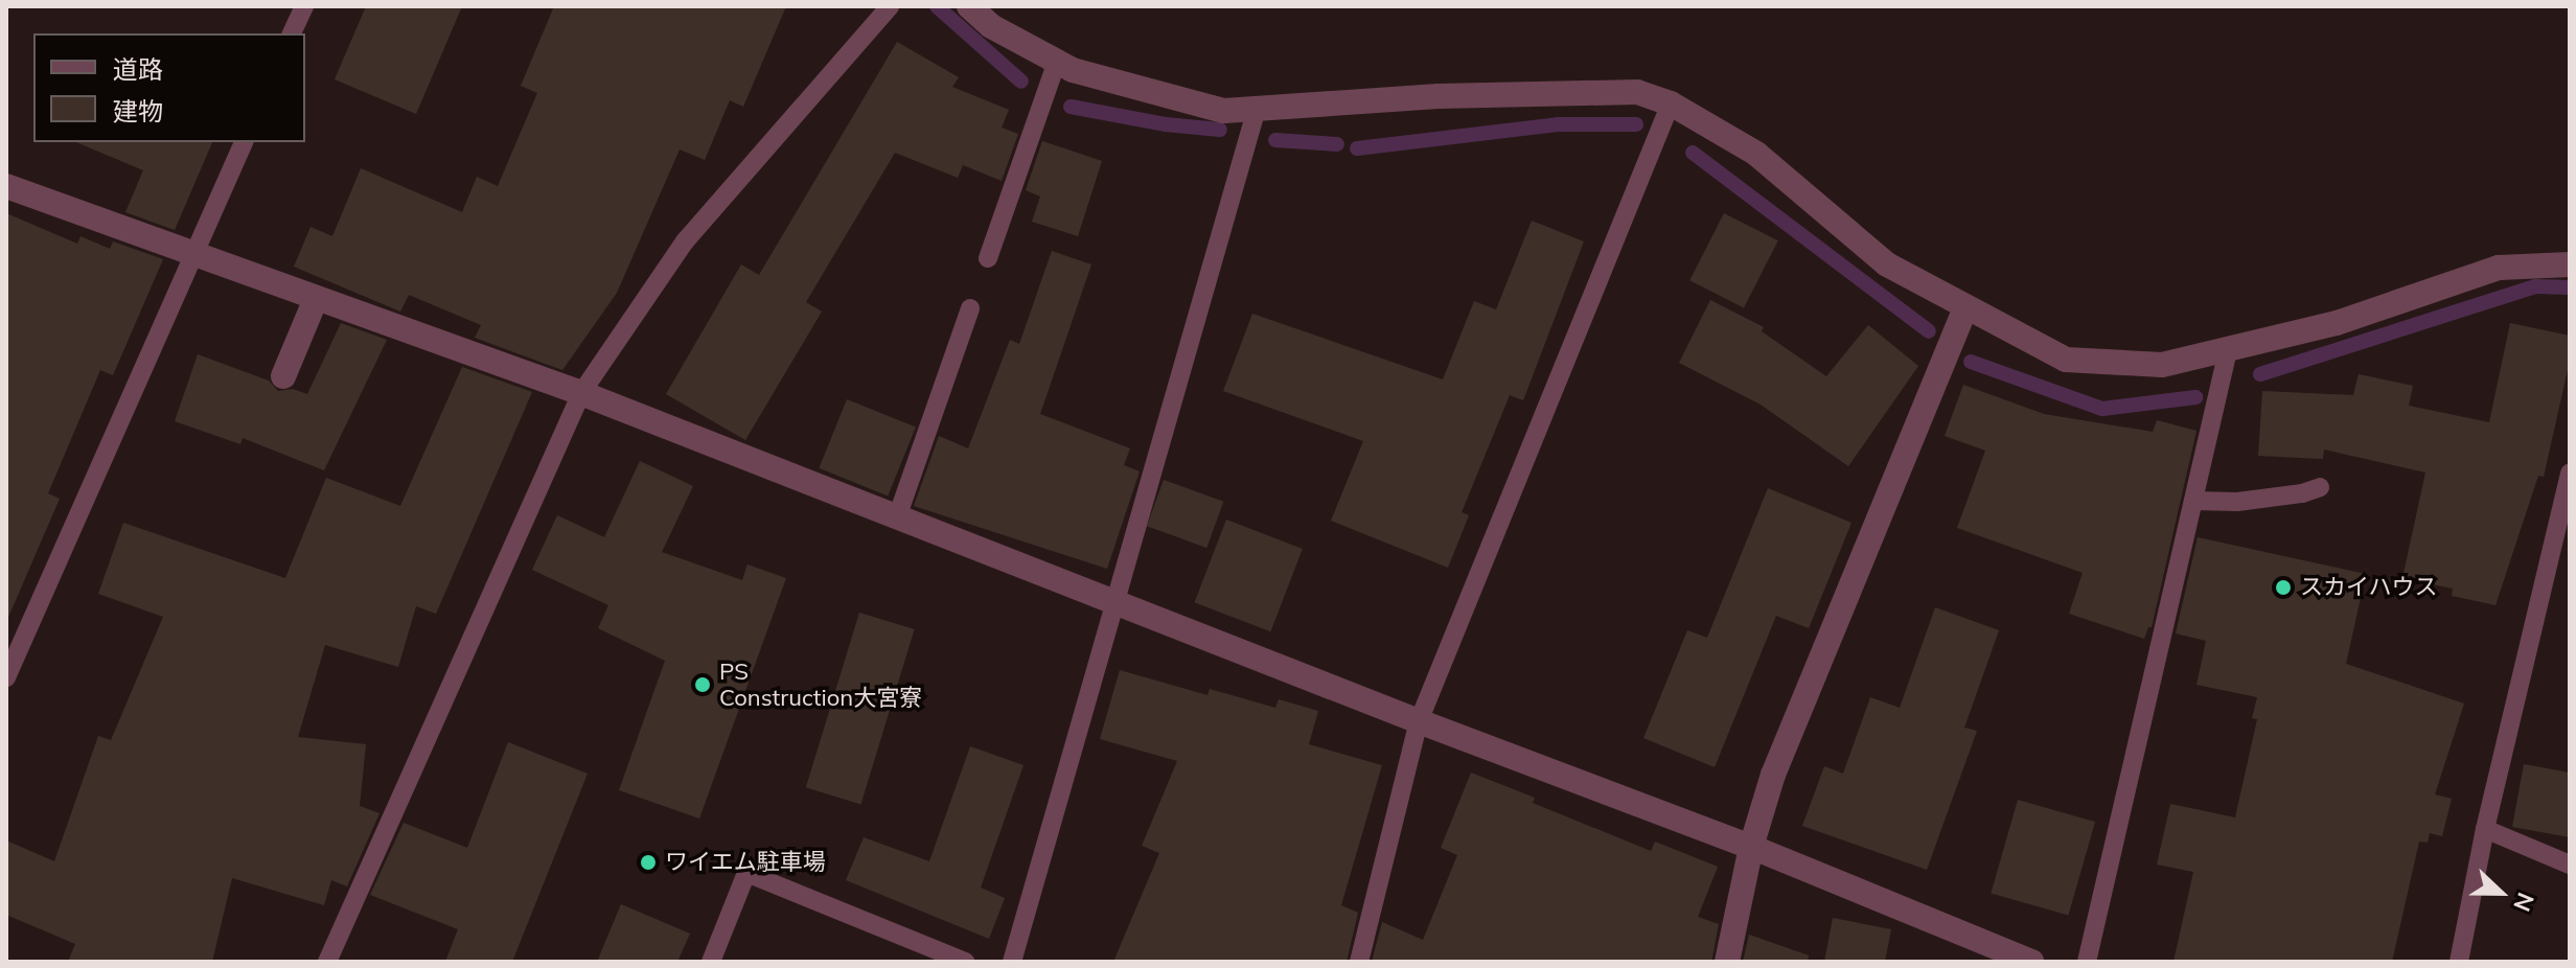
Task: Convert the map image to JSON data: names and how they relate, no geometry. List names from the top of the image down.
{
  "places": ["スカイハウス", "PS Construction大宮寮", "ワイエム駐車場"],
  "legend": ["道路", "建物"],
  "north": "right"
}
